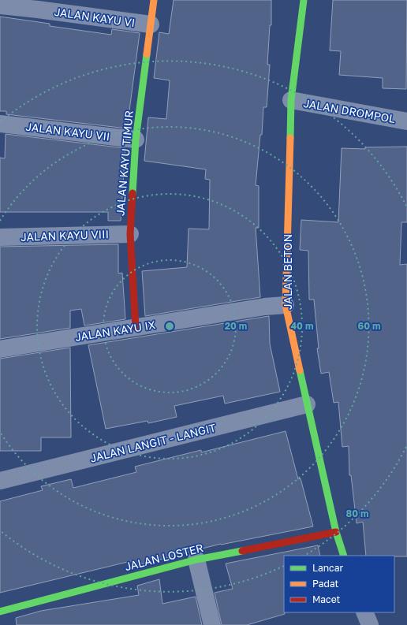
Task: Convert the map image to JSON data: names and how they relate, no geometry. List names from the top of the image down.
{
  "streets": {
    "street": [
      "JALAN KAYU VI",
      "JALAN DROMPOL",
      "JALAN KAYU VII",
      "JALAN KAYU TIMUR",
      "JALAN KAYU VIII",
      "JALAN BETON",
      "JALAN KAYU IX",
      "JALAN LANGIT - LANGIT",
      "JALAN LOSTER"
    ]
  },
  "crossings": [
    ["JALAN KAYU VI", "JALAN KAYU TIMUR"],
    ["JALAN DROMPOL", "JALAN BETON"],
    ["JALAN KAYU VII", "JALAN KAYU TIMUR"],
    ["JALAN KAYU TIMUR", "JALAN KAYU VIII"],
    ["JALAN KAYU TIMUR", "JALAN KAYU IX"],
    ["JALAN BETON", "JALAN KAYU IX"],
    ["JALAN BETON", "JALAN LANGIT - LANGIT"],
    ["JALAN BETON", "JALAN LOSTER"]
  ],
  "legend": ["Lancar", "Padat", "Macet"],
  "rings": [
    "20 m",
    "40 m",
    "60 m",
    "80 m"
  ]
}
